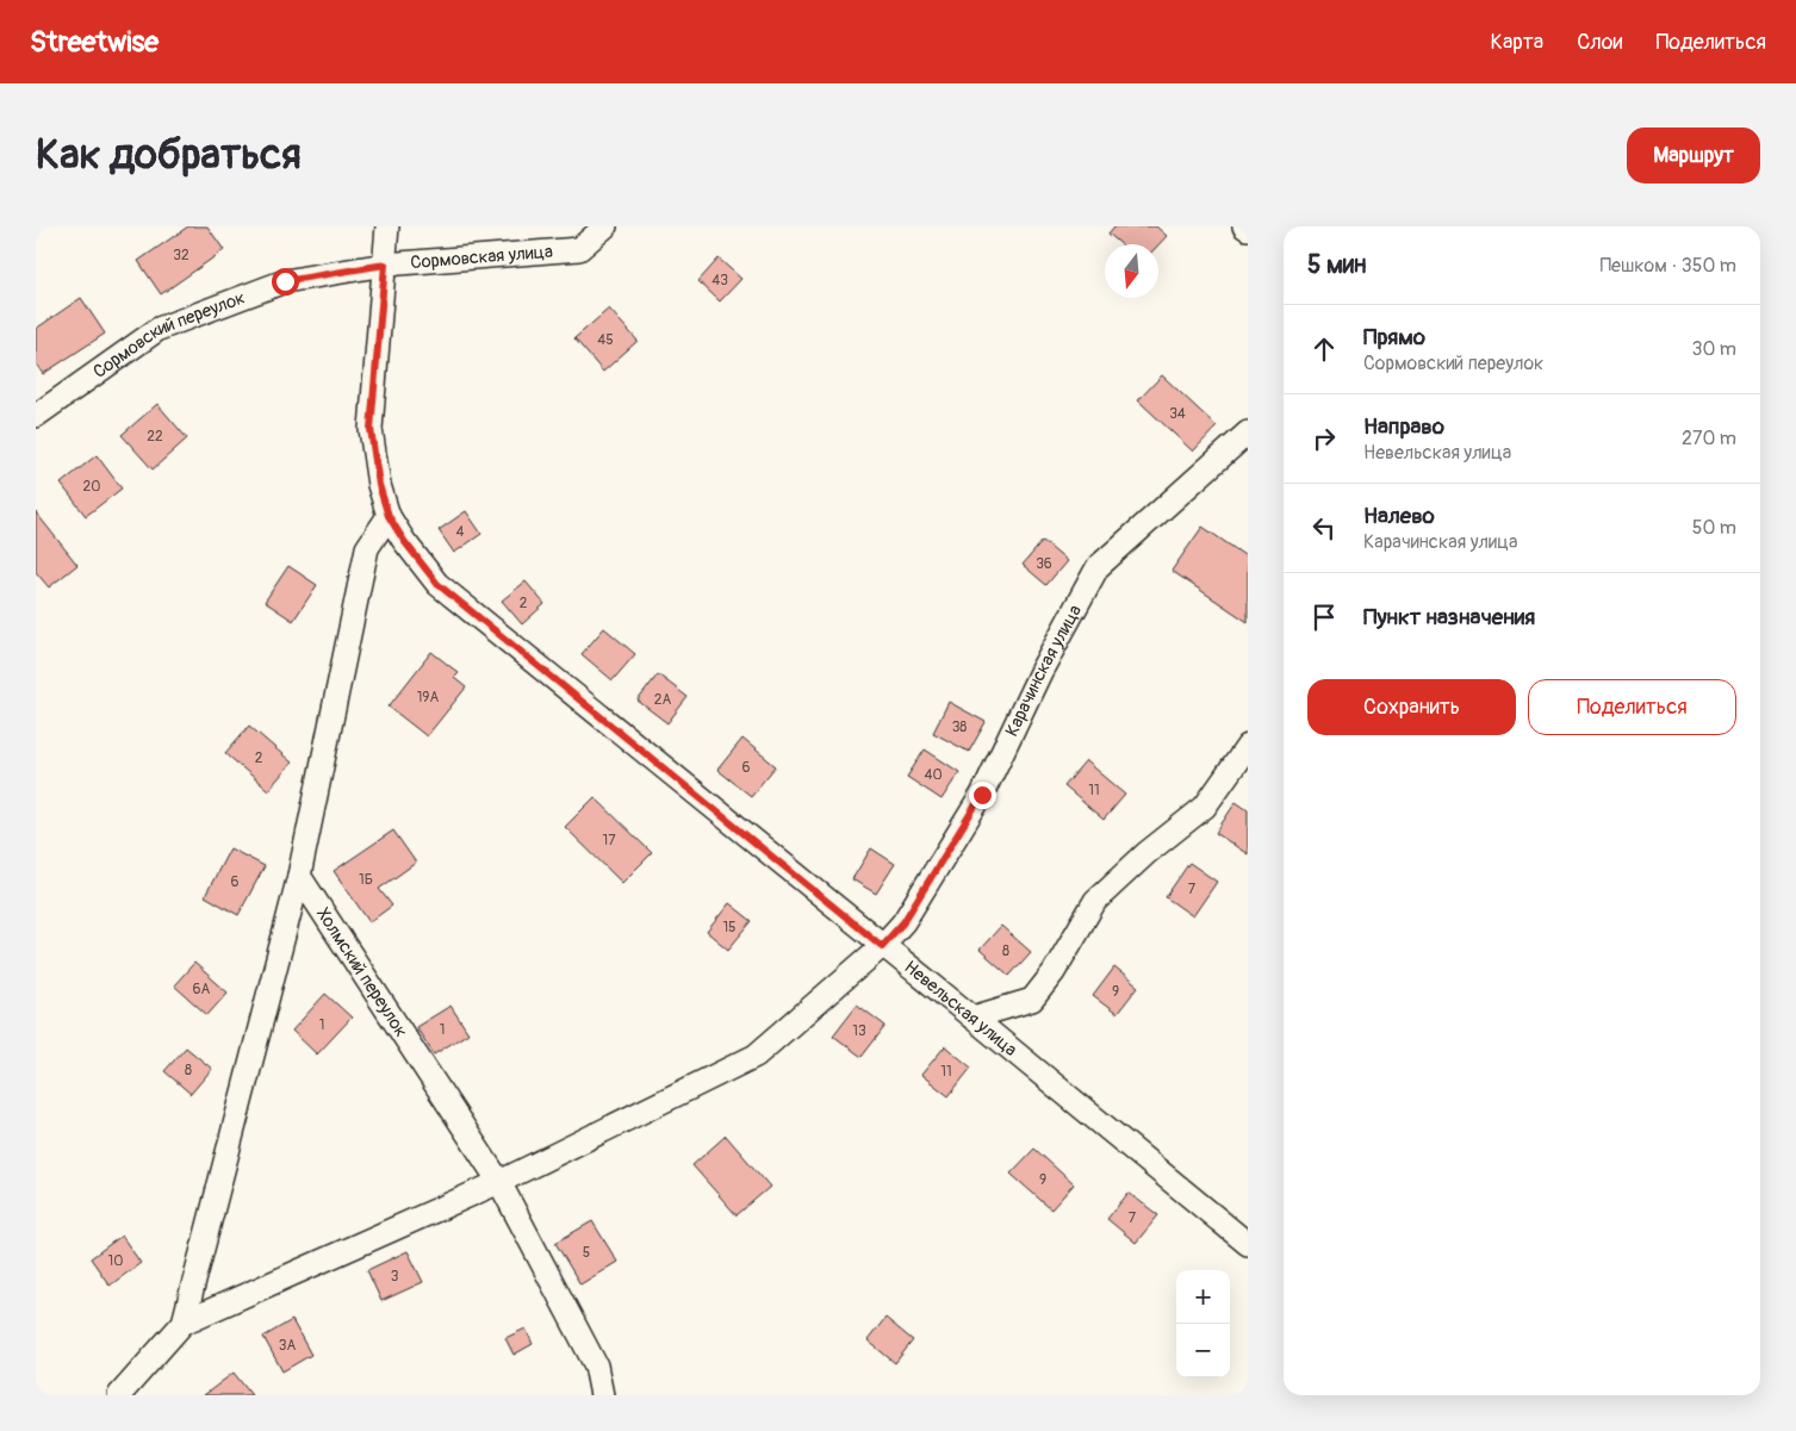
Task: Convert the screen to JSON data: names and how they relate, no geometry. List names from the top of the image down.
{
  "streets": {
    "street": [
      "Сормовская улица",
      "Сормовский переулок",
      "Карачинская улица",
      "Холмский переулок",
      "Невельская улица"
    ]
  },
  "crossings": [
    ["Сормовская улица", "Сормовский переулок"],
    ["Сормовская улица", "Невельская улица"],
    ["Сормовский переулок", "Невельская улица"],
    ["Карачинская улица", "Холмский переулок"],
    ["Карачинская улица", "Невельская улица"]
  ],
  "house_numbers": [
    "32",
    "43",
    "45",
    "34",
    "22",
    "20",
    "4",
    "36",
    "2",
    "19А",
    "2А",
    "38",
    "2",
    "6",
    "40",
    "11",
    "17",
    "1Б",
    "6",
    "7",
    "15",
    "8",
    "6А",
    "9",
    "1",
    "1",
    "13",
    "8",
    "11",
    "9",
    "7",
    "5",
    "10",
    "3",
    "3А"
  ],
  "north": "bottom",
  "page": {
    "header": "Streetwise",
    "nav": ["Карта", "Слои", "Поделиться"],
    "buttons": [
      "Маршрут",
      ["Сохранить", "Поделиться"]
    ],
    "title": "Как добраться",
    "heading": ["5 мин", "Пешком · 350 m"],
    "list": [
      ["Прямо", "Сормовский переулок", "30 m"],
      ["Направо", "Невельская улица", "270 m"],
      ["Налево", "Карачинская улица", "50 m"],
      "Пункт назначения"
    ],
    "map_buttons": ["+", "−"]
  }
}
